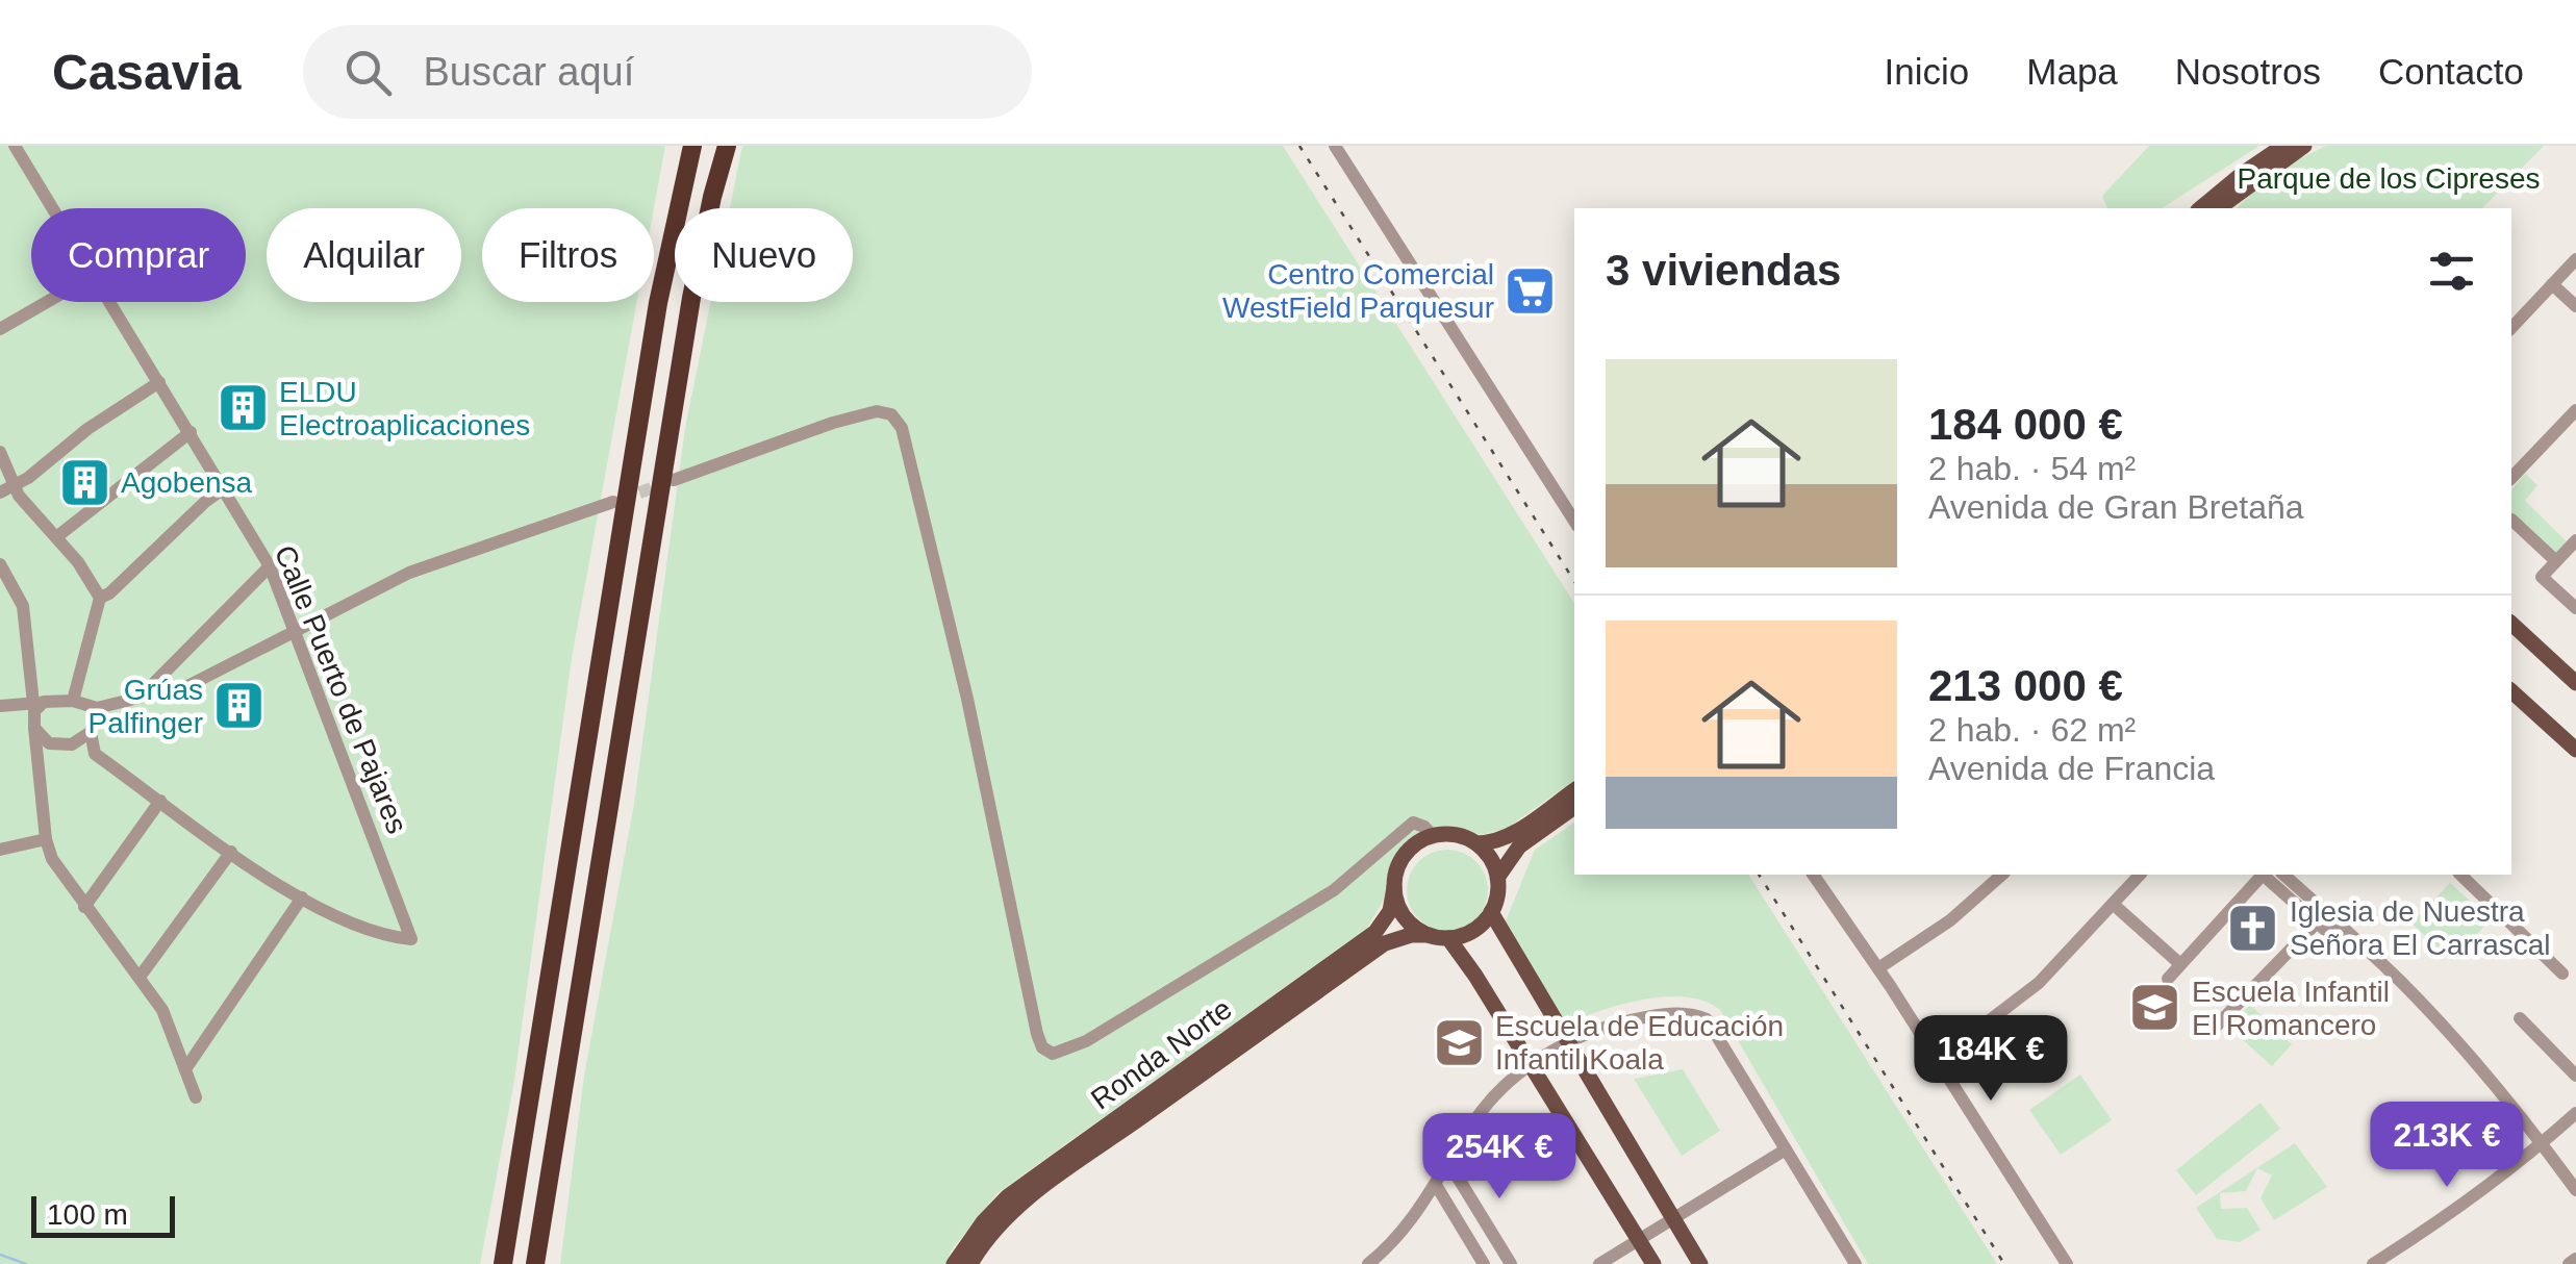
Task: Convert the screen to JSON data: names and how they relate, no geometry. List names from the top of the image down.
{
  "streets": {
    "main road": ["Ronda Norte"],
    "street": ["Calle Puerto de Pajares"]
  },
  "parks": ["Parque de los Cipreses"],
  "places": {
    "supermarket": ["Centro Comercial WestField Parquesur"],
    "building": ["ELDU Electroaplicaciones", "Agobensa", "Grúas Palfinger"],
    "church": ["Iglesia de Nuestra Señora El Carrascal"],
    "school or university": ["Escuela Infantil El Romancero", "Escuela de Educación Infantil Koala"]
  },
  "scale_bar": "100 m",
  "page": {
    "header": "Casavia",
    "search": "Buscar aquí",
    "nav": [
      "Inicio",
      "Mapa",
      "Nosotros",
      "Contacto"
    ],
    "chip": [
      "Comprar",
      "Alquilar",
      "Filtros",
      "Nuevo"
    ],
    "heading": "3 viviendas",
    "list": [
      {
        "name": "184 000 €",
        "note": "2 hab. · 54 m² · Avenida de Gran Bretaña"
      },
      {
        "name": "213 000 €",
        "note": "2 hab. · 62 m² · Avenida de Francia"
      }
    ],
    "price": ["184K €", "213K €", "254K €"],
    "scale": "100 m"
  }
}
